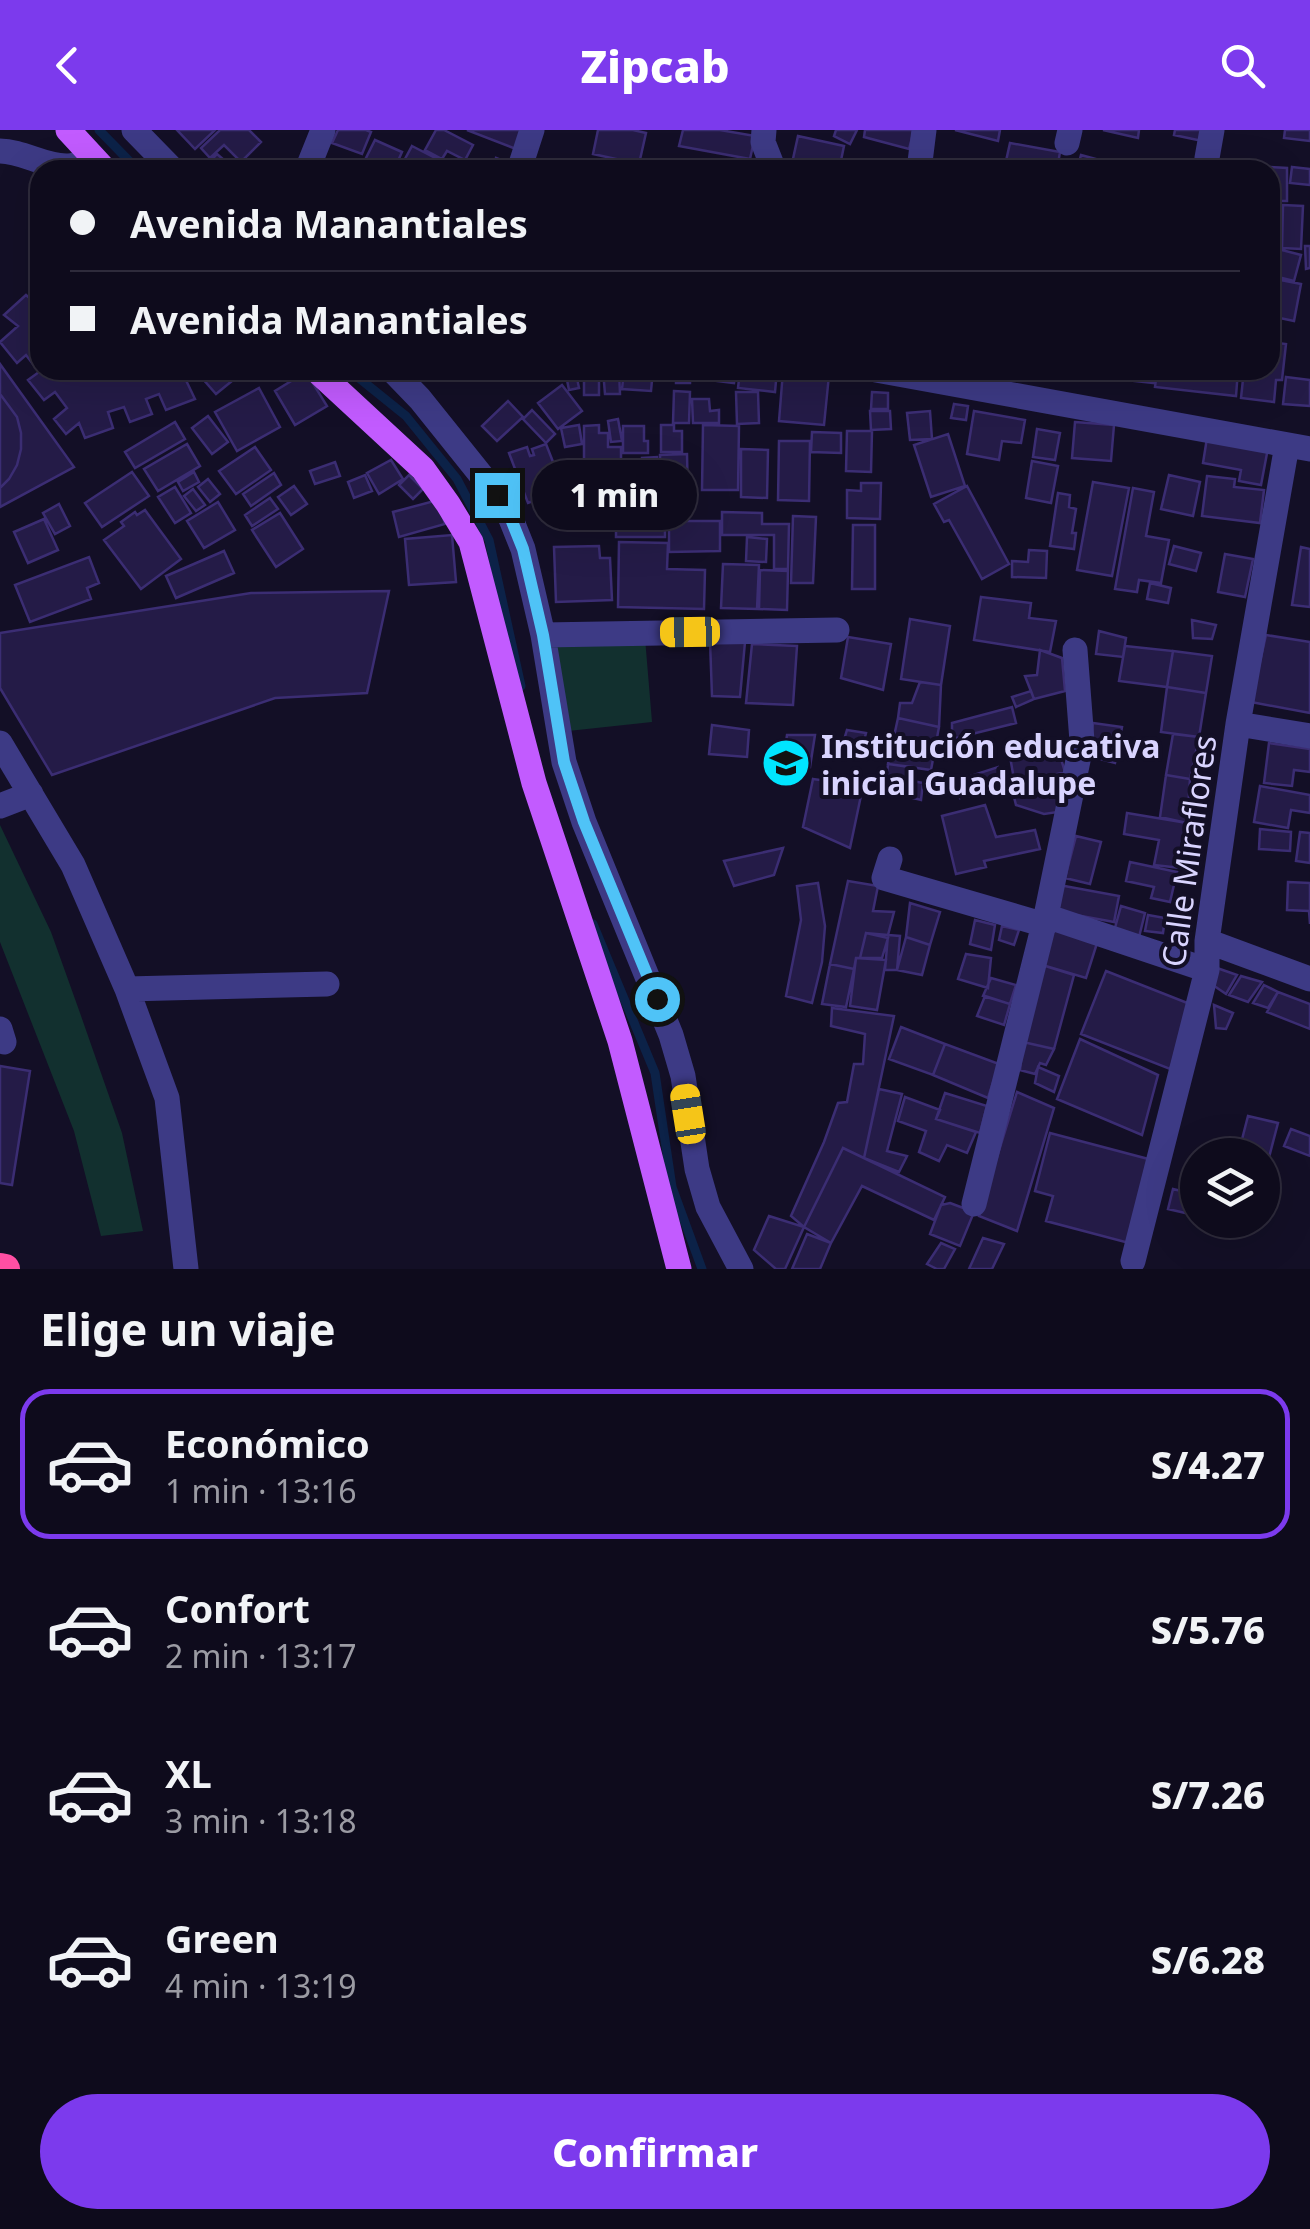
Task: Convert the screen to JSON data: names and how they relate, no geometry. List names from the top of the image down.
{
  "streets": {
    "street": ["Calle Miraflores"]
  },
  "places": {
    "school or university": ["Institución educativa inicial Guadalupe"]
  },
  "page": {
    "header": "Zipcab",
    "banner": ["Avenida Manantiales", "Avenida Manantiales"],
    "bubble": "1 min",
    "heading": "Elige un viaje",
    "list": [
      {
        "name": "Económico",
        "note": "1 min · 13:16",
        "value": "S/4.27"
      },
      {
        "name": "Confort",
        "note": "2 min · 13:17",
        "value": "S/5.76"
      },
      {
        "name": "XL",
        "note": "3 min · 13:18",
        "value": "S/7.26"
      },
      {
        "name": "Green",
        "note": "4 min · 13:19",
        "value": "S/6.28"
      }
    ],
    "buttons": "Confirmar"
  }
}
